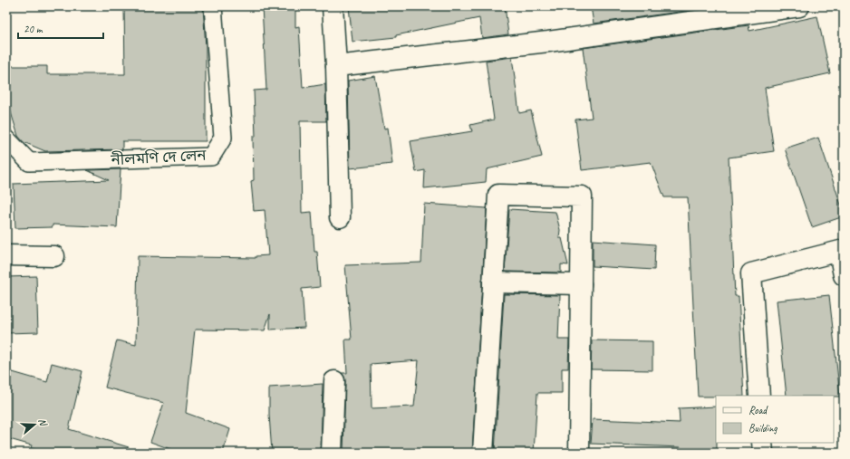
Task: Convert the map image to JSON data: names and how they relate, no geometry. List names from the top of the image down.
{
  "streets": {
    "lane": ["নীলমণি দে লেন"]
  },
  "legend": ["Road", "Building"],
  "scale_bar": "20 m",
  "north": "right"
}
